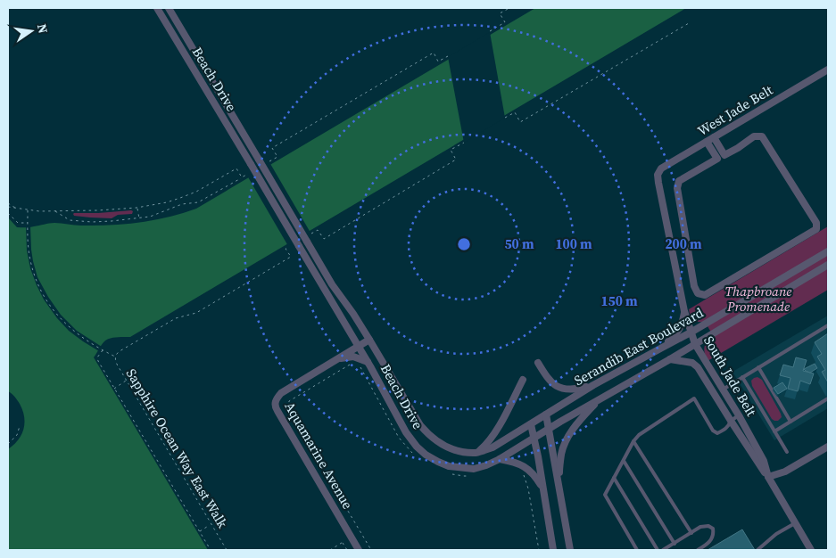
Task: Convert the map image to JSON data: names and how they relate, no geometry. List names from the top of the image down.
{
  "streets": {
    "street": [
      "Beach Drive",
      "West Jade Belt",
      "Serandib East Boulevard",
      "South Jade Belt",
      "Aquamarine Avenue"
    ],
    "path": ["Sapphire Ocean Way East Walk"]
  },
  "crossings": [
    ["Beach Drive", "Serandib East Boulevard"],
    ["Beach Drive", "Aquamarine Avenue"],
    ["West Jade Belt", "South Jade Belt"],
    ["Serandib East Boulevard", "South Jade Belt"]
  ],
  "parks": ["Thapbroane Promenade"],
  "north": "right",
  "rings": [
    "50 m",
    "100 m",
    "200 m",
    "150 m"
  ]
}
